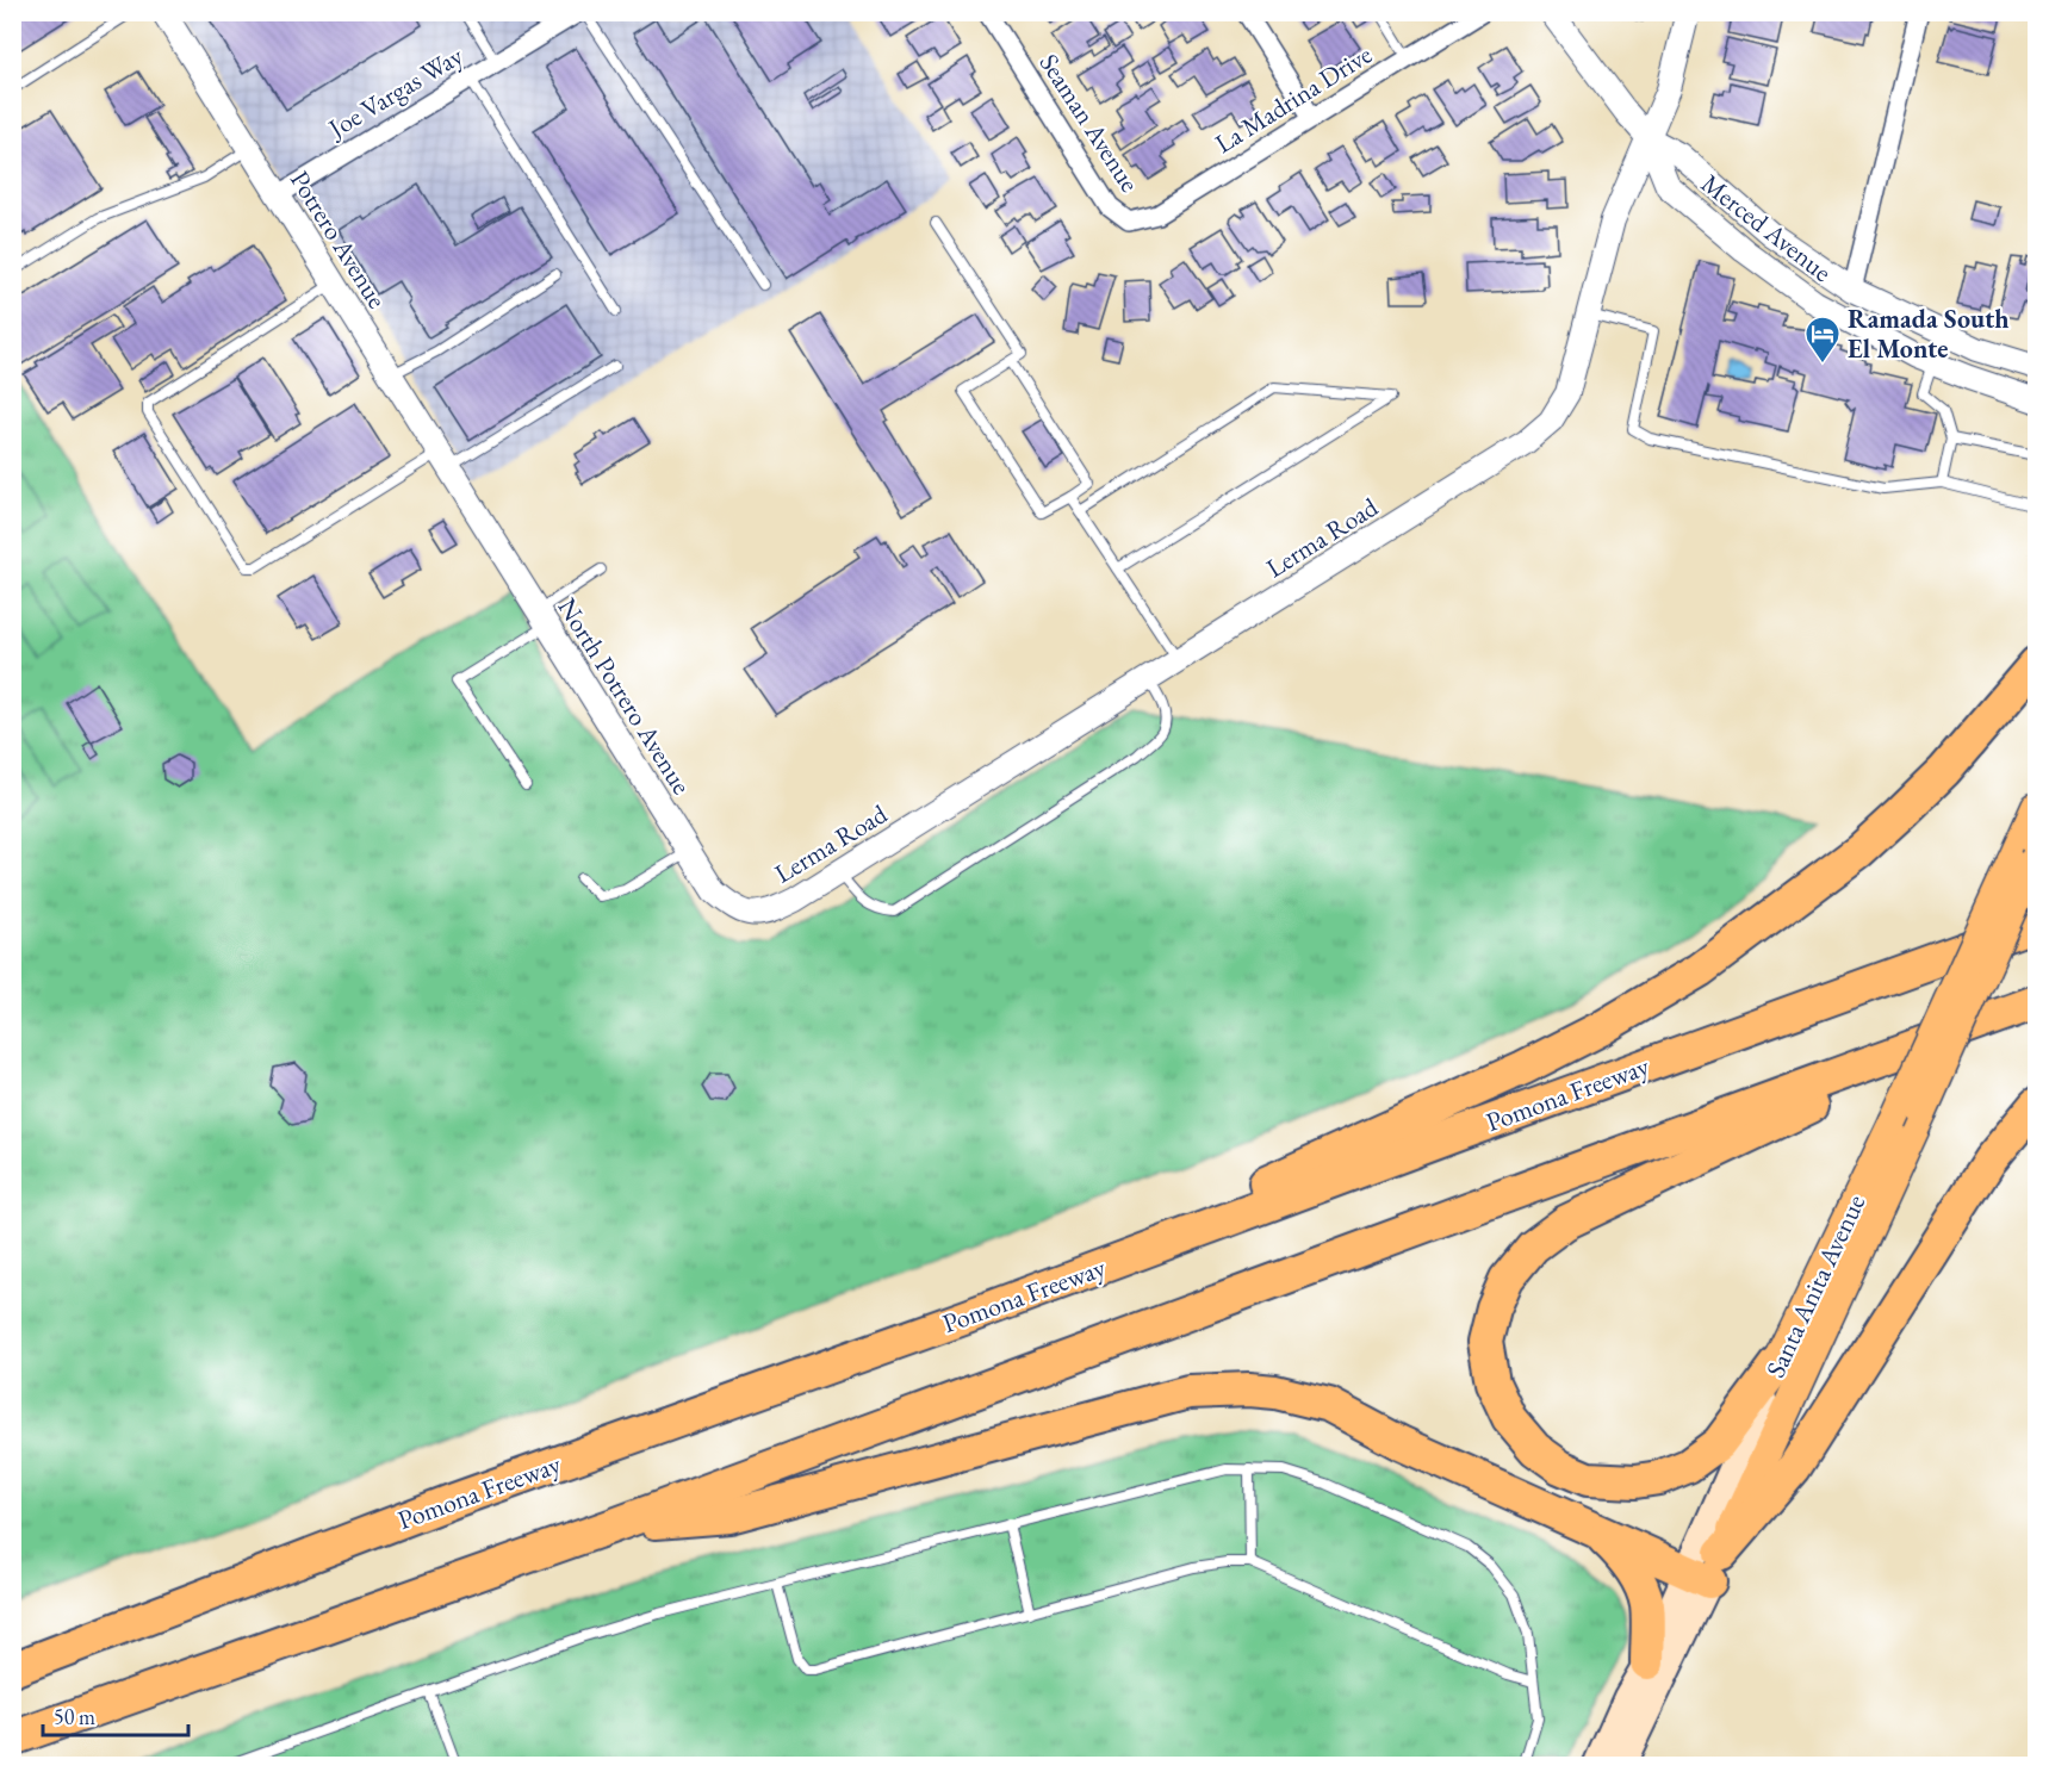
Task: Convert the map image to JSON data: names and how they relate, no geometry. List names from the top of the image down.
{
  "streets": {
    "highway": ["Pomona Freeway"],
    "main road": ["Santa Anita Avenue"],
    "street": [
      "Joe Vargas Way",
      "La Madrina Drive",
      "Seaman Avenue",
      "Merced Avenue",
      "Potrero Avenue",
      "Lerma Road",
      "North Potrero Avenue"
    ]
  },
  "crossings": [
    ["Joe Vargas Way", "Potrero Avenue"],
    ["La Madrina Drive", "Seaman Avenue"],
    ["Merced Avenue", "Lerma Road"],
    ["Potrero Avenue", "North Potrero Avenue"],
    ["Lerma Road", "North Potrero Avenue"]
  ],
  "places": {
    "hotel": ["Ramada South El Monte"]
  },
  "scale_bar": "50 m"
}
